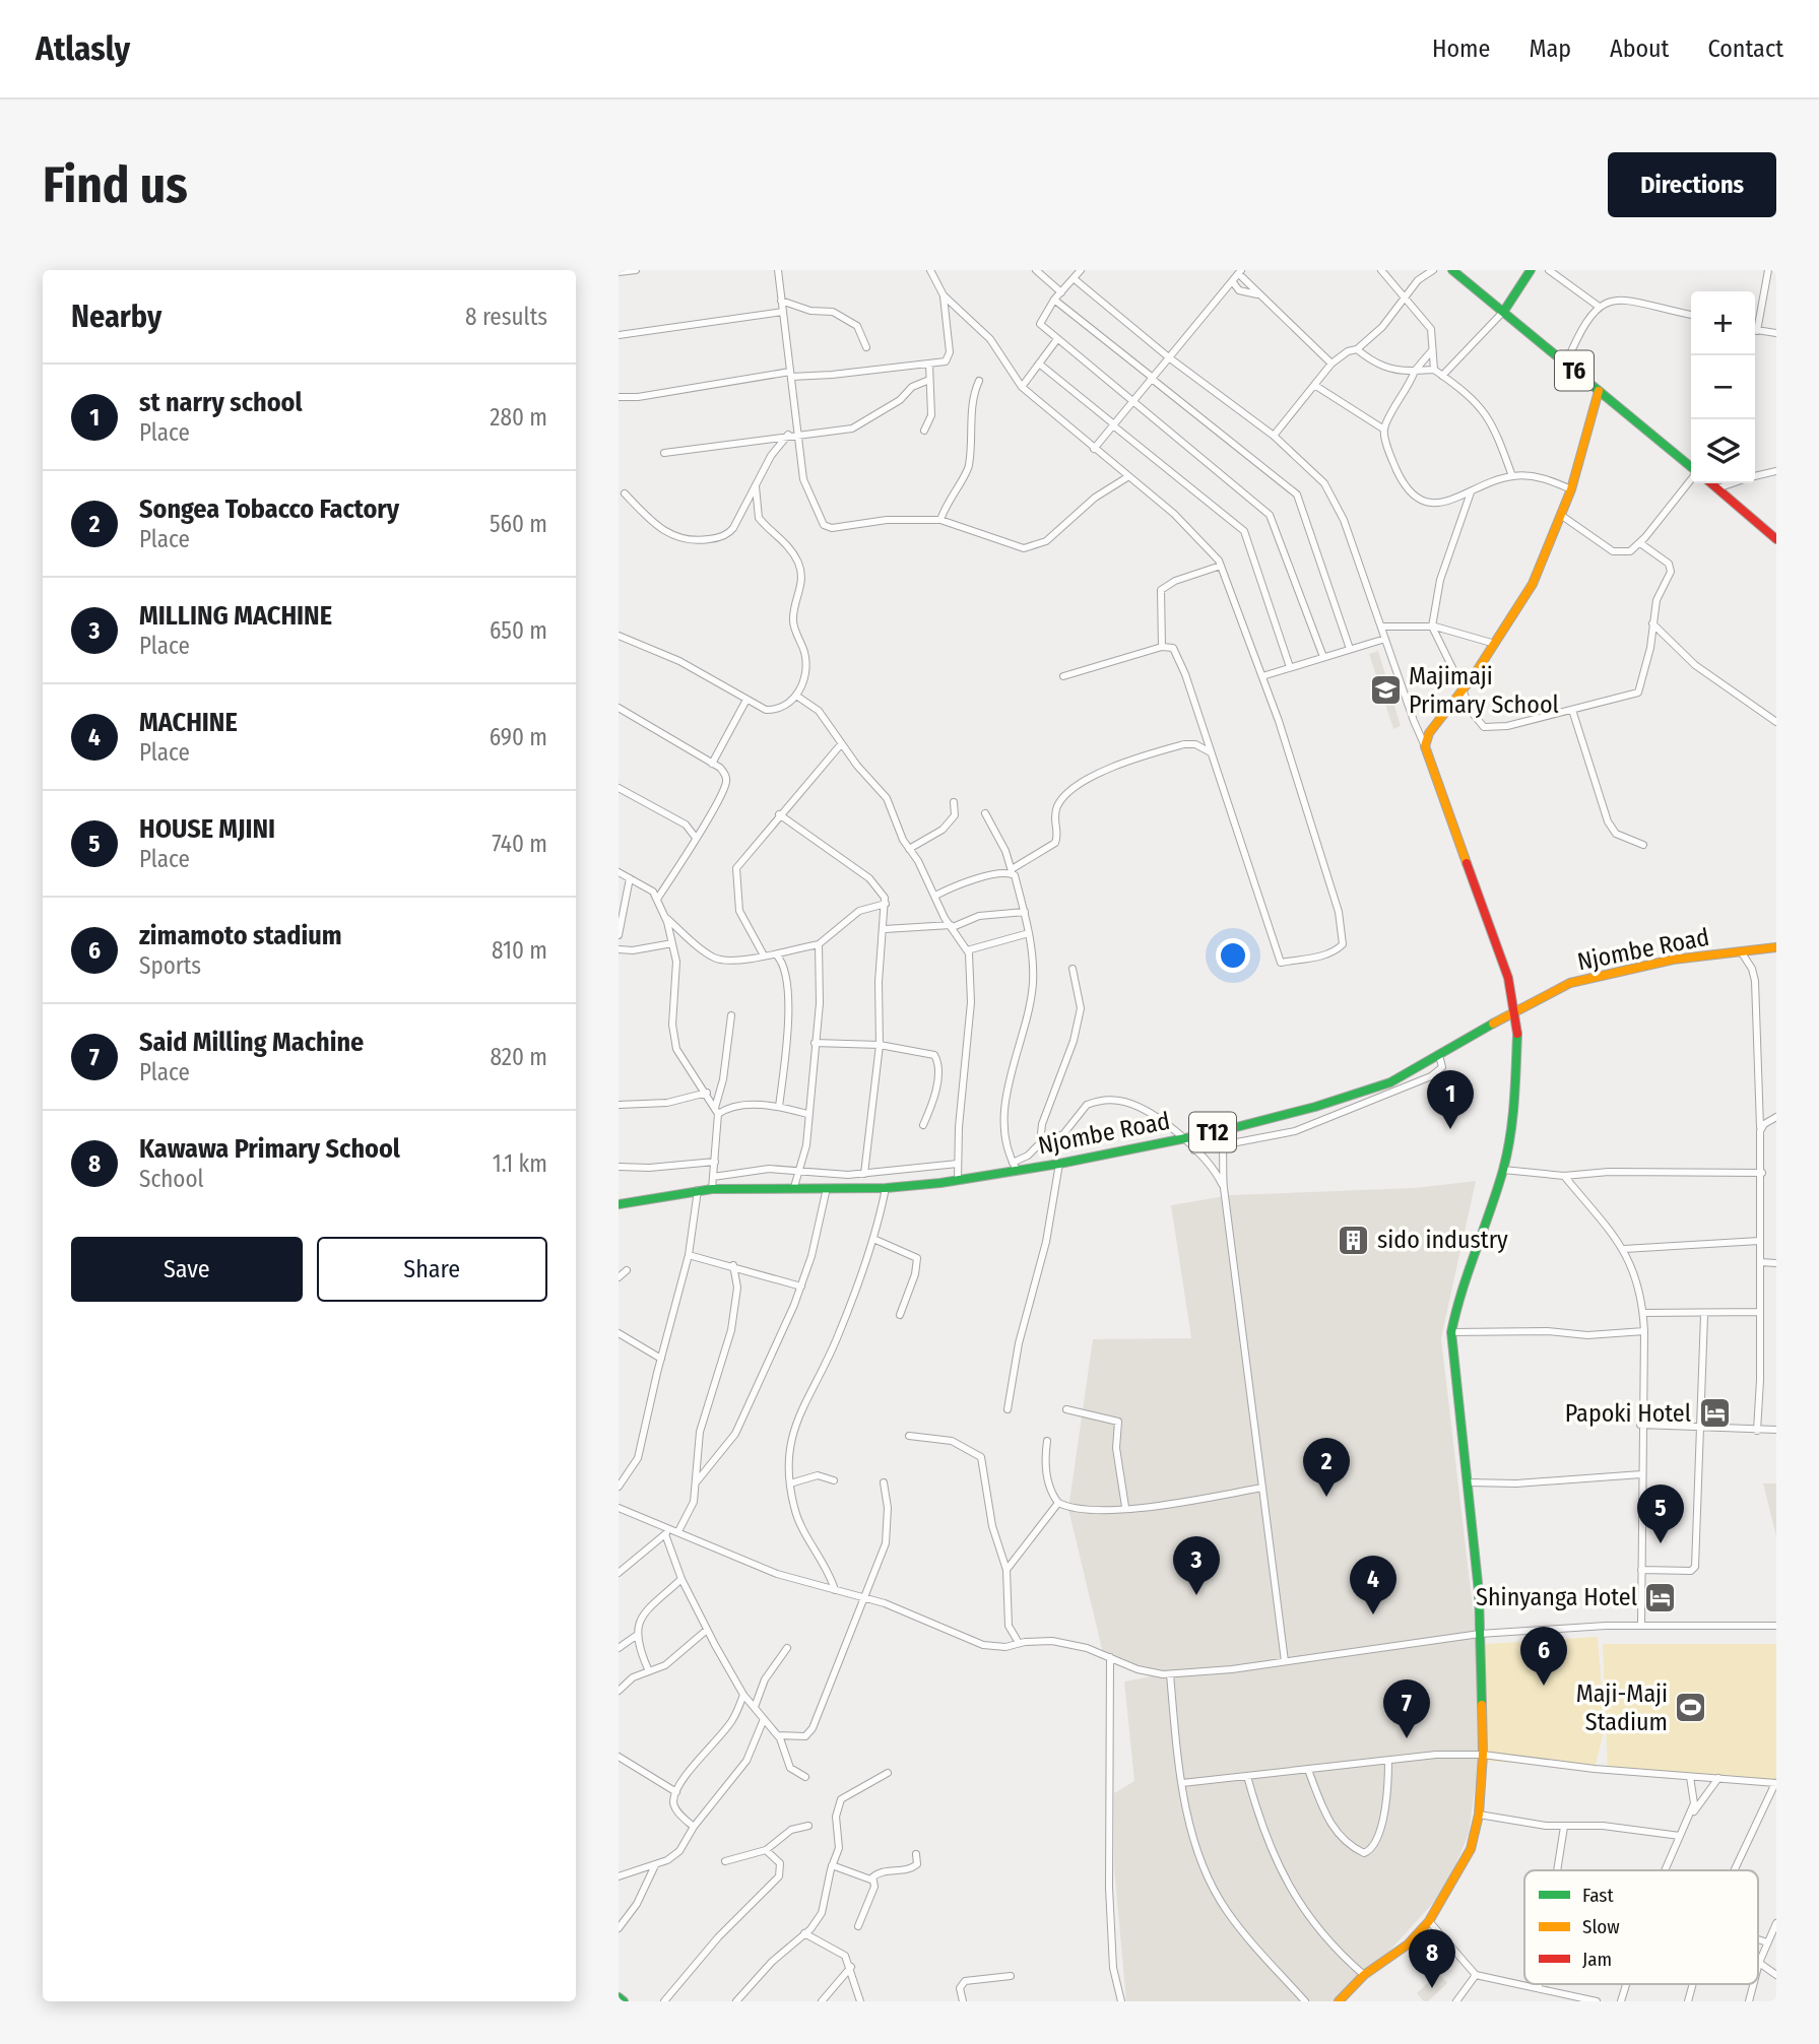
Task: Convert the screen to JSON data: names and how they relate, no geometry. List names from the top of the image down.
{
  "streets": {
    "main road": ["T6", "Njombe Road", "T12"]
  },
  "places": {
    "school or university": ["Majimaji Primary School"],
    "building": ["sido industry"],
    "hotel": ["Papoki Hotel", "Shinyanga Hotel"],
    "sports": ["Maji-Maji Stadium"]
  },
  "legend": ["Fast", "Slow", "Jam"],
  "page": {
    "header": "Atlasly",
    "nav": [
      "Home",
      "Map",
      "About",
      "Contact"
    ],
    "buttons": [
      "Directions",
      ["Save", "Share"]
    ],
    "title": "Find us",
    "heading": ["Nearby", "8 results"],
    "map_buttons": ["+", "−"],
    "list": [
      {
        "mark": "1",
        "name": "st narry school",
        "note": "Place",
        "value": "280 m"
      },
      {
        "mark": "2",
        "name": "Songea Tobacco Factory",
        "note": "Place",
        "value": "560 m"
      },
      {
        "mark": "3",
        "name": "MILLING MACHINE",
        "note": "Place",
        "value": "650 m"
      },
      {
        "mark": "4",
        "name": "MACHINE",
        "note": "Place",
        "value": "690 m"
      },
      {
        "mark": "5",
        "name": "HOUSE MJINI",
        "note": "Place",
        "value": "740 m"
      },
      {
        "mark": "6",
        "name": "zimamoto stadium",
        "note": "Sports",
        "value": "810 m"
      },
      {
        "mark": "7",
        "name": "Said Milling Machine",
        "note": "Place",
        "value": "820 m"
      },
      {
        "mark": "8",
        "name": "Kawawa Primary School",
        "note": "School",
        "value": "1.1 km"
      }
    ],
    "pins": [
      "1",
      "2",
      "5",
      "3",
      "4",
      "6",
      "7",
      "8"
    ]
  }
}
